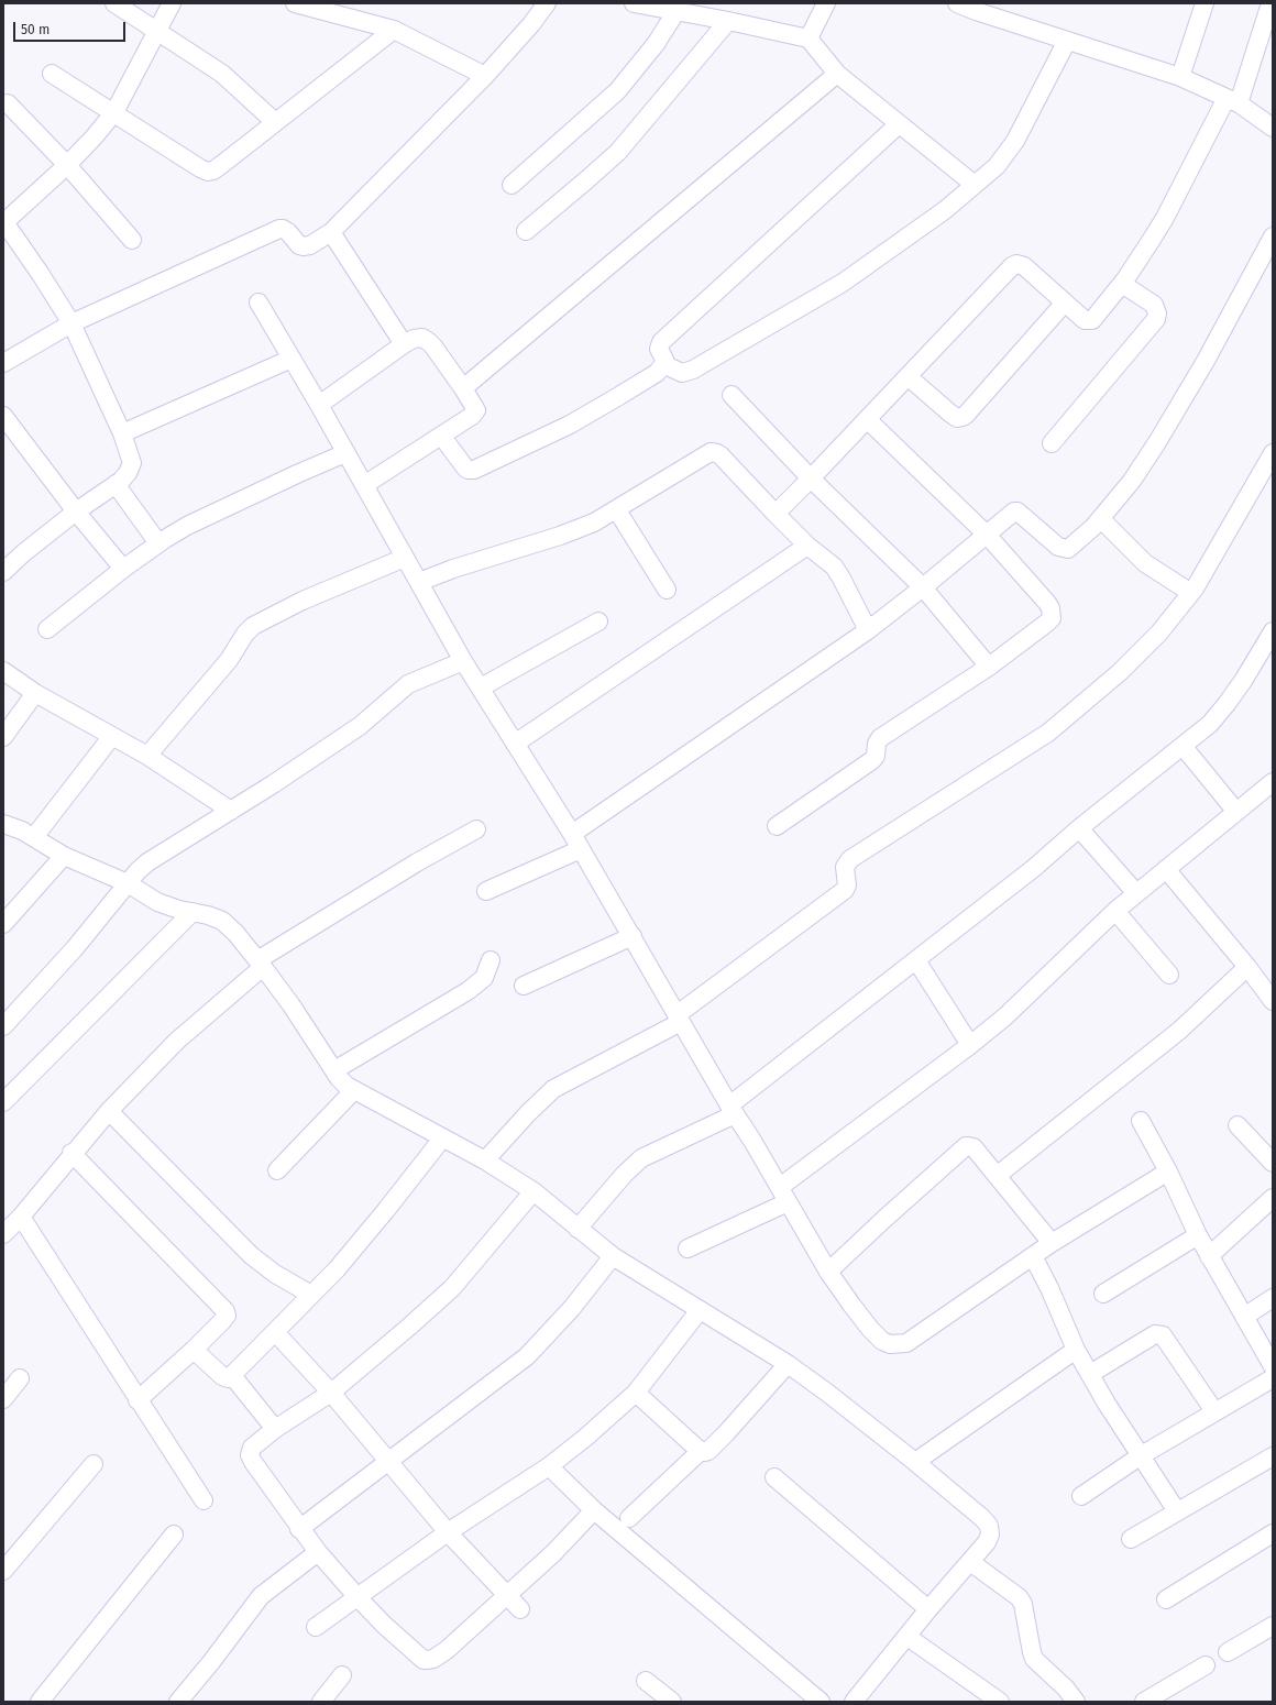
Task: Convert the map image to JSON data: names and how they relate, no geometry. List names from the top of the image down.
{
  "scale_bar": "50 m"
}
